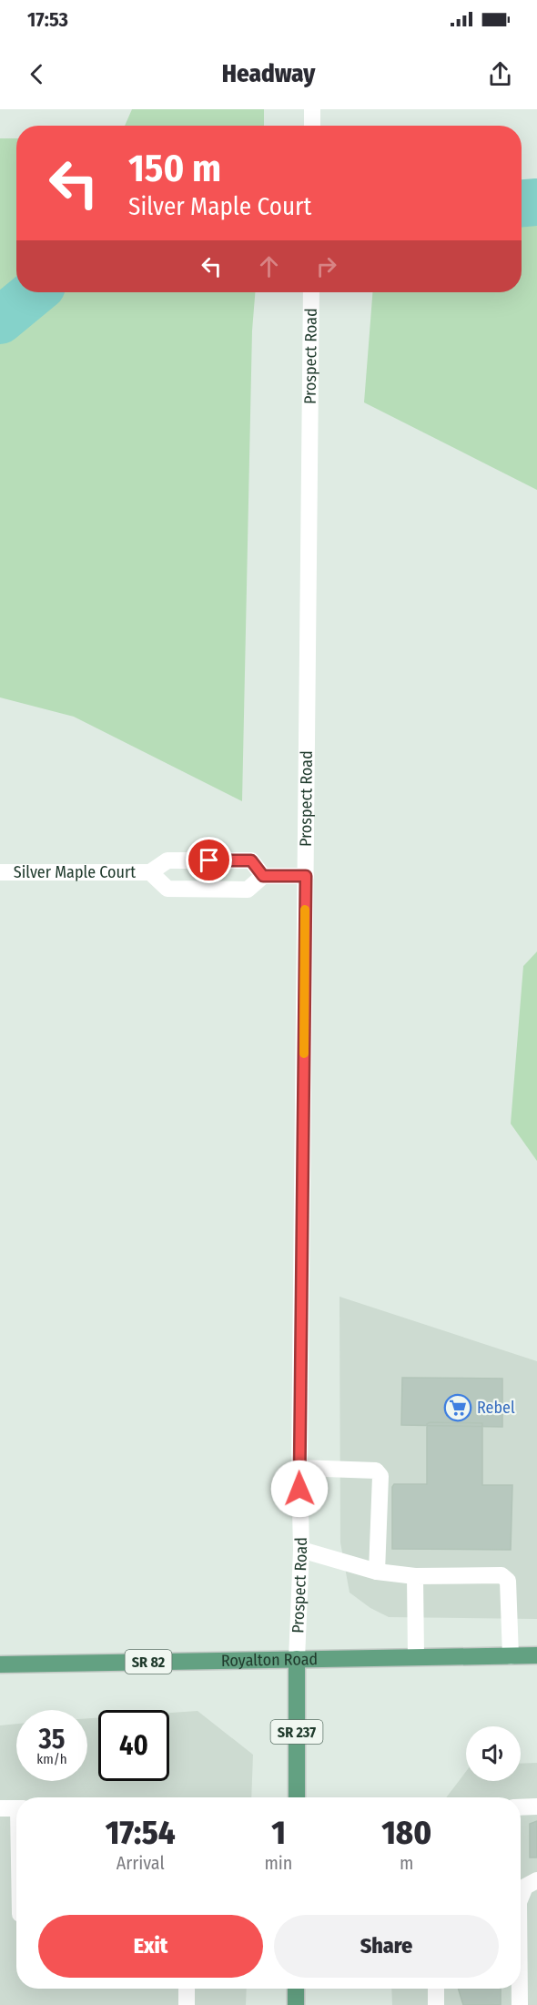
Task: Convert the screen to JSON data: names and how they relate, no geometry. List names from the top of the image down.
{
  "streets": {
    "main road": [
      "Prospect Road",
      "Royalton Road",
      "SR 82",
      "SR 237"
    ],
    "street": ["Silver Maple Court"]
  },
  "crossings": [
    ["Prospect Road", "Silver Maple Court"],
    ["Prospect Road", "Royalton Road"]
  ],
  "places": {
    "supermarket": ["Rebel"]
  },
  "page": {
    "status": "17:53",
    "header": "Headway",
    "turn": ["150 m", "Silver Maple Court"],
    "speed": "35 km/h",
    "limit": "40",
    "eta": [
      "17:54",
      "Arrival",
      "1",
      "min",
      "180",
      "m"
    ],
    "buttons": ["Exit", "Share"]
  }
}
